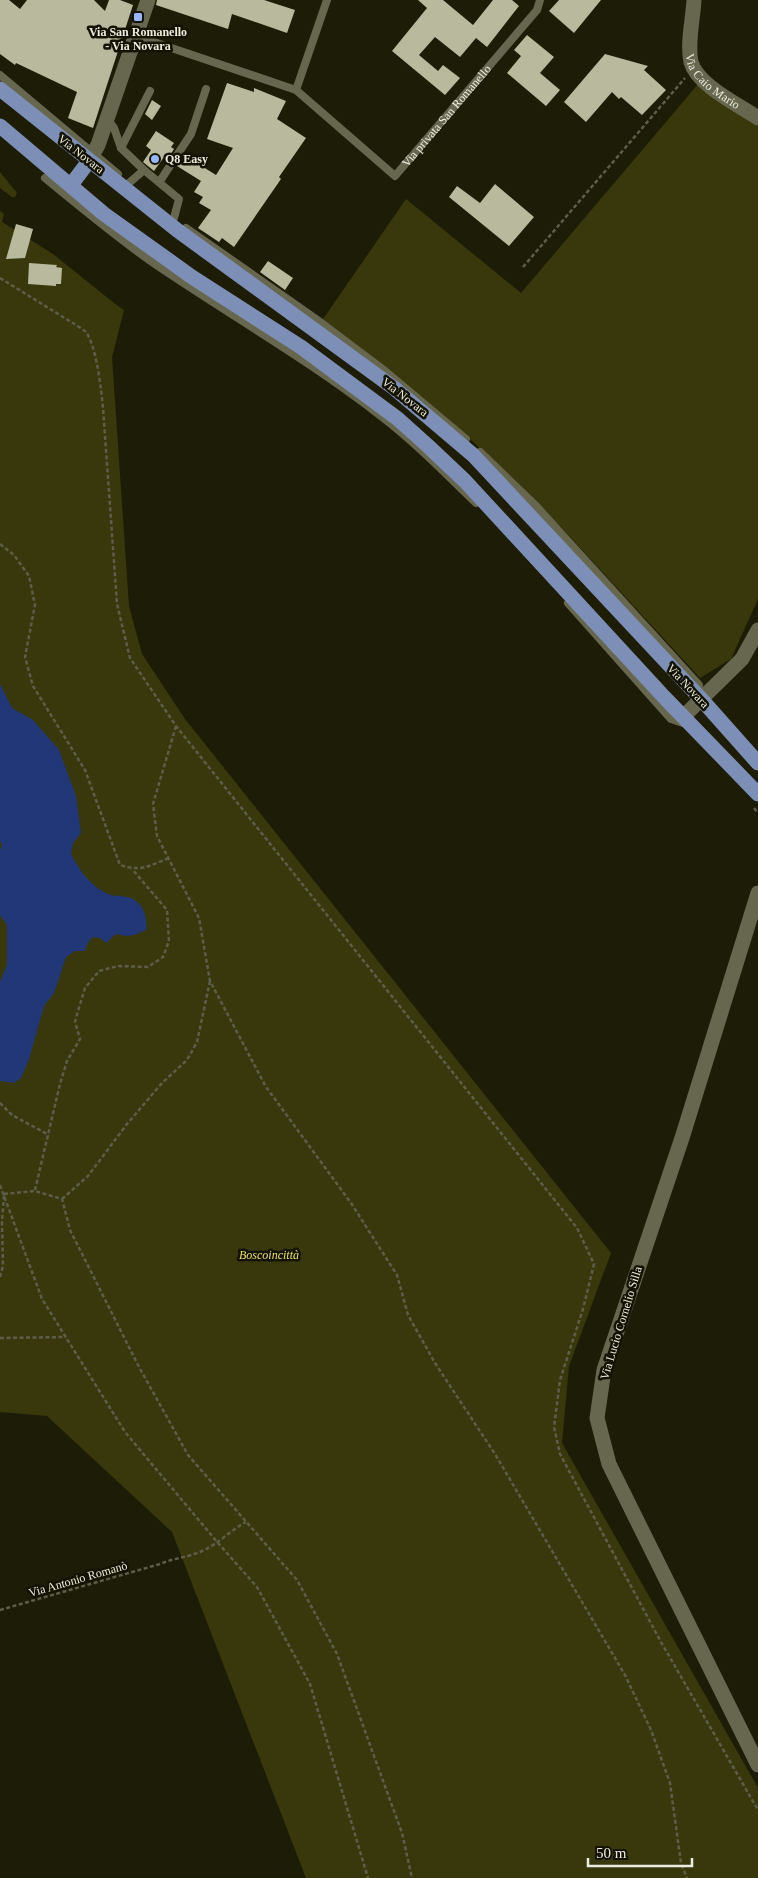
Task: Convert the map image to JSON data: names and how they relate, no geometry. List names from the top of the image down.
{
  "streets": {
    "main road": ["Via Novara"],
    "street": ["Via Caio Mario", "Via Lucio Cornelio Silla"],
    "lane": ["Via privata San Romanello"],
    "path": ["Via Antonio Romanò"]
  },
  "parks": ["Boscoincittà"],
  "places": {
    "transit": ["Via San Romanello - Via Novara"],
    "other": ["Q8 Easy"]
  },
  "scale_bar": "50 m"
}
